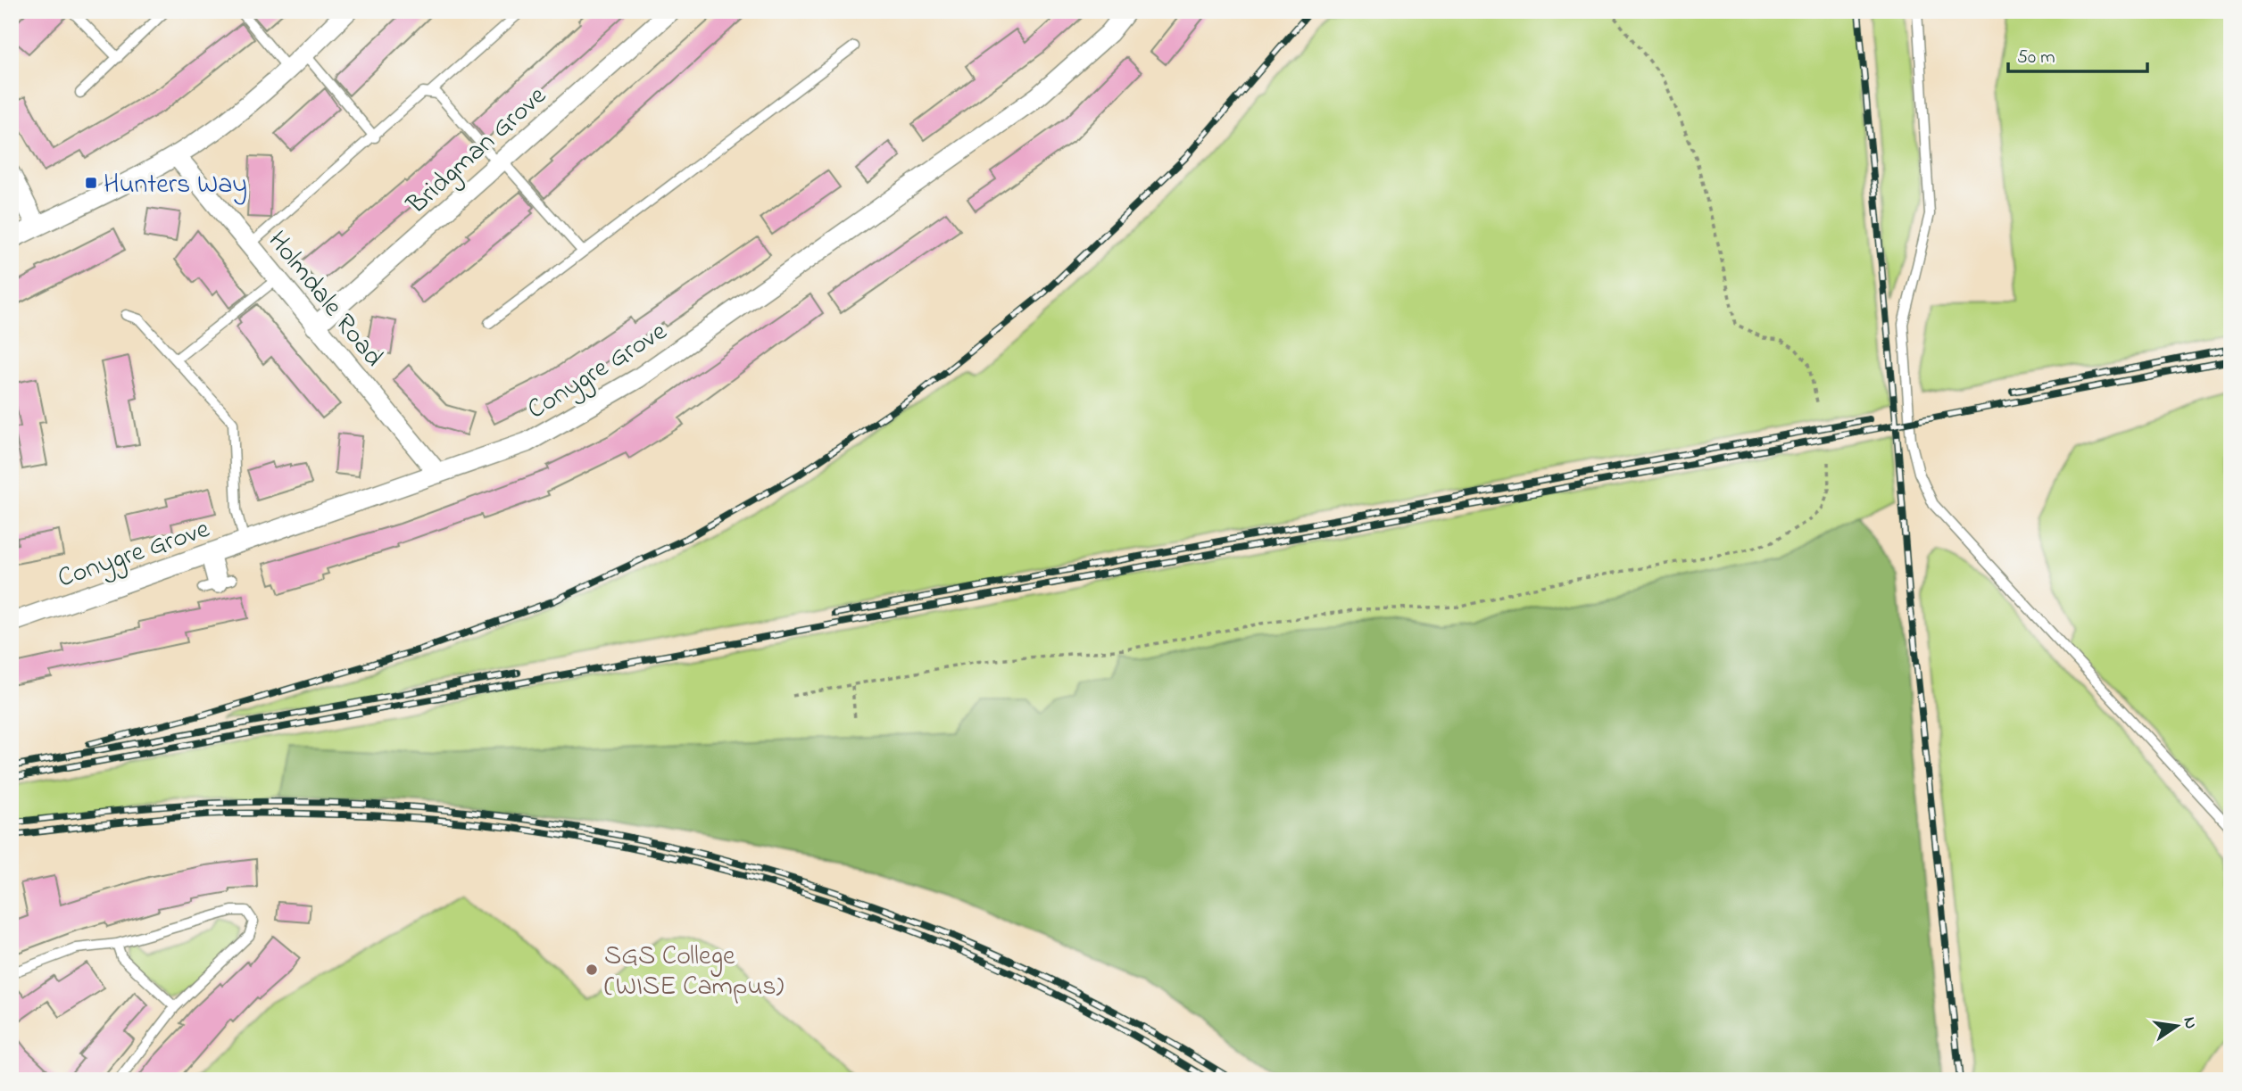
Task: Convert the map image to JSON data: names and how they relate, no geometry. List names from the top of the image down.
{
  "streets": {
    "street": ["Bridgman Grove", "Holmdale Road", "Conygre Grove"]
  },
  "crossings": [
    ["Bridgman Grove", "Holmdale Road"],
    ["Holmdale Road", "Conygre Grove"]
  ],
  "places": {
    "transit": ["Hunters Way"],
    "other": ["SGS College (WISE Campus)"]
  },
  "scale_bar": "50 m",
  "north": "right"
}
